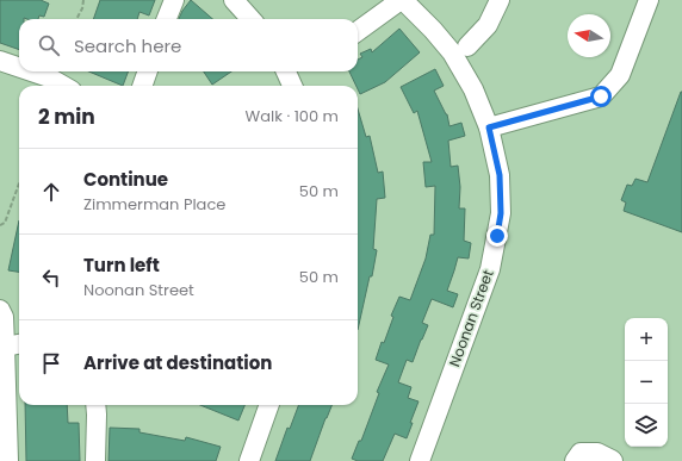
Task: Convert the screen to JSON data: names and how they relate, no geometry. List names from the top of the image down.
{
  "streets": {
    "street": ["Noonan Street"]
  },
  "north": "left",
  "page": {
    "search": "Search here",
    "heading": ["2 min", "Walk · 100 m"],
    "list": [
      ["Continue", "Zimmerman Place", "50 m"],
      ["Turn left", "Noonan Street", "50 m"],
      "Arrive at destination"
    ],
    "map_buttons": ["+", "−"]
  }
}
